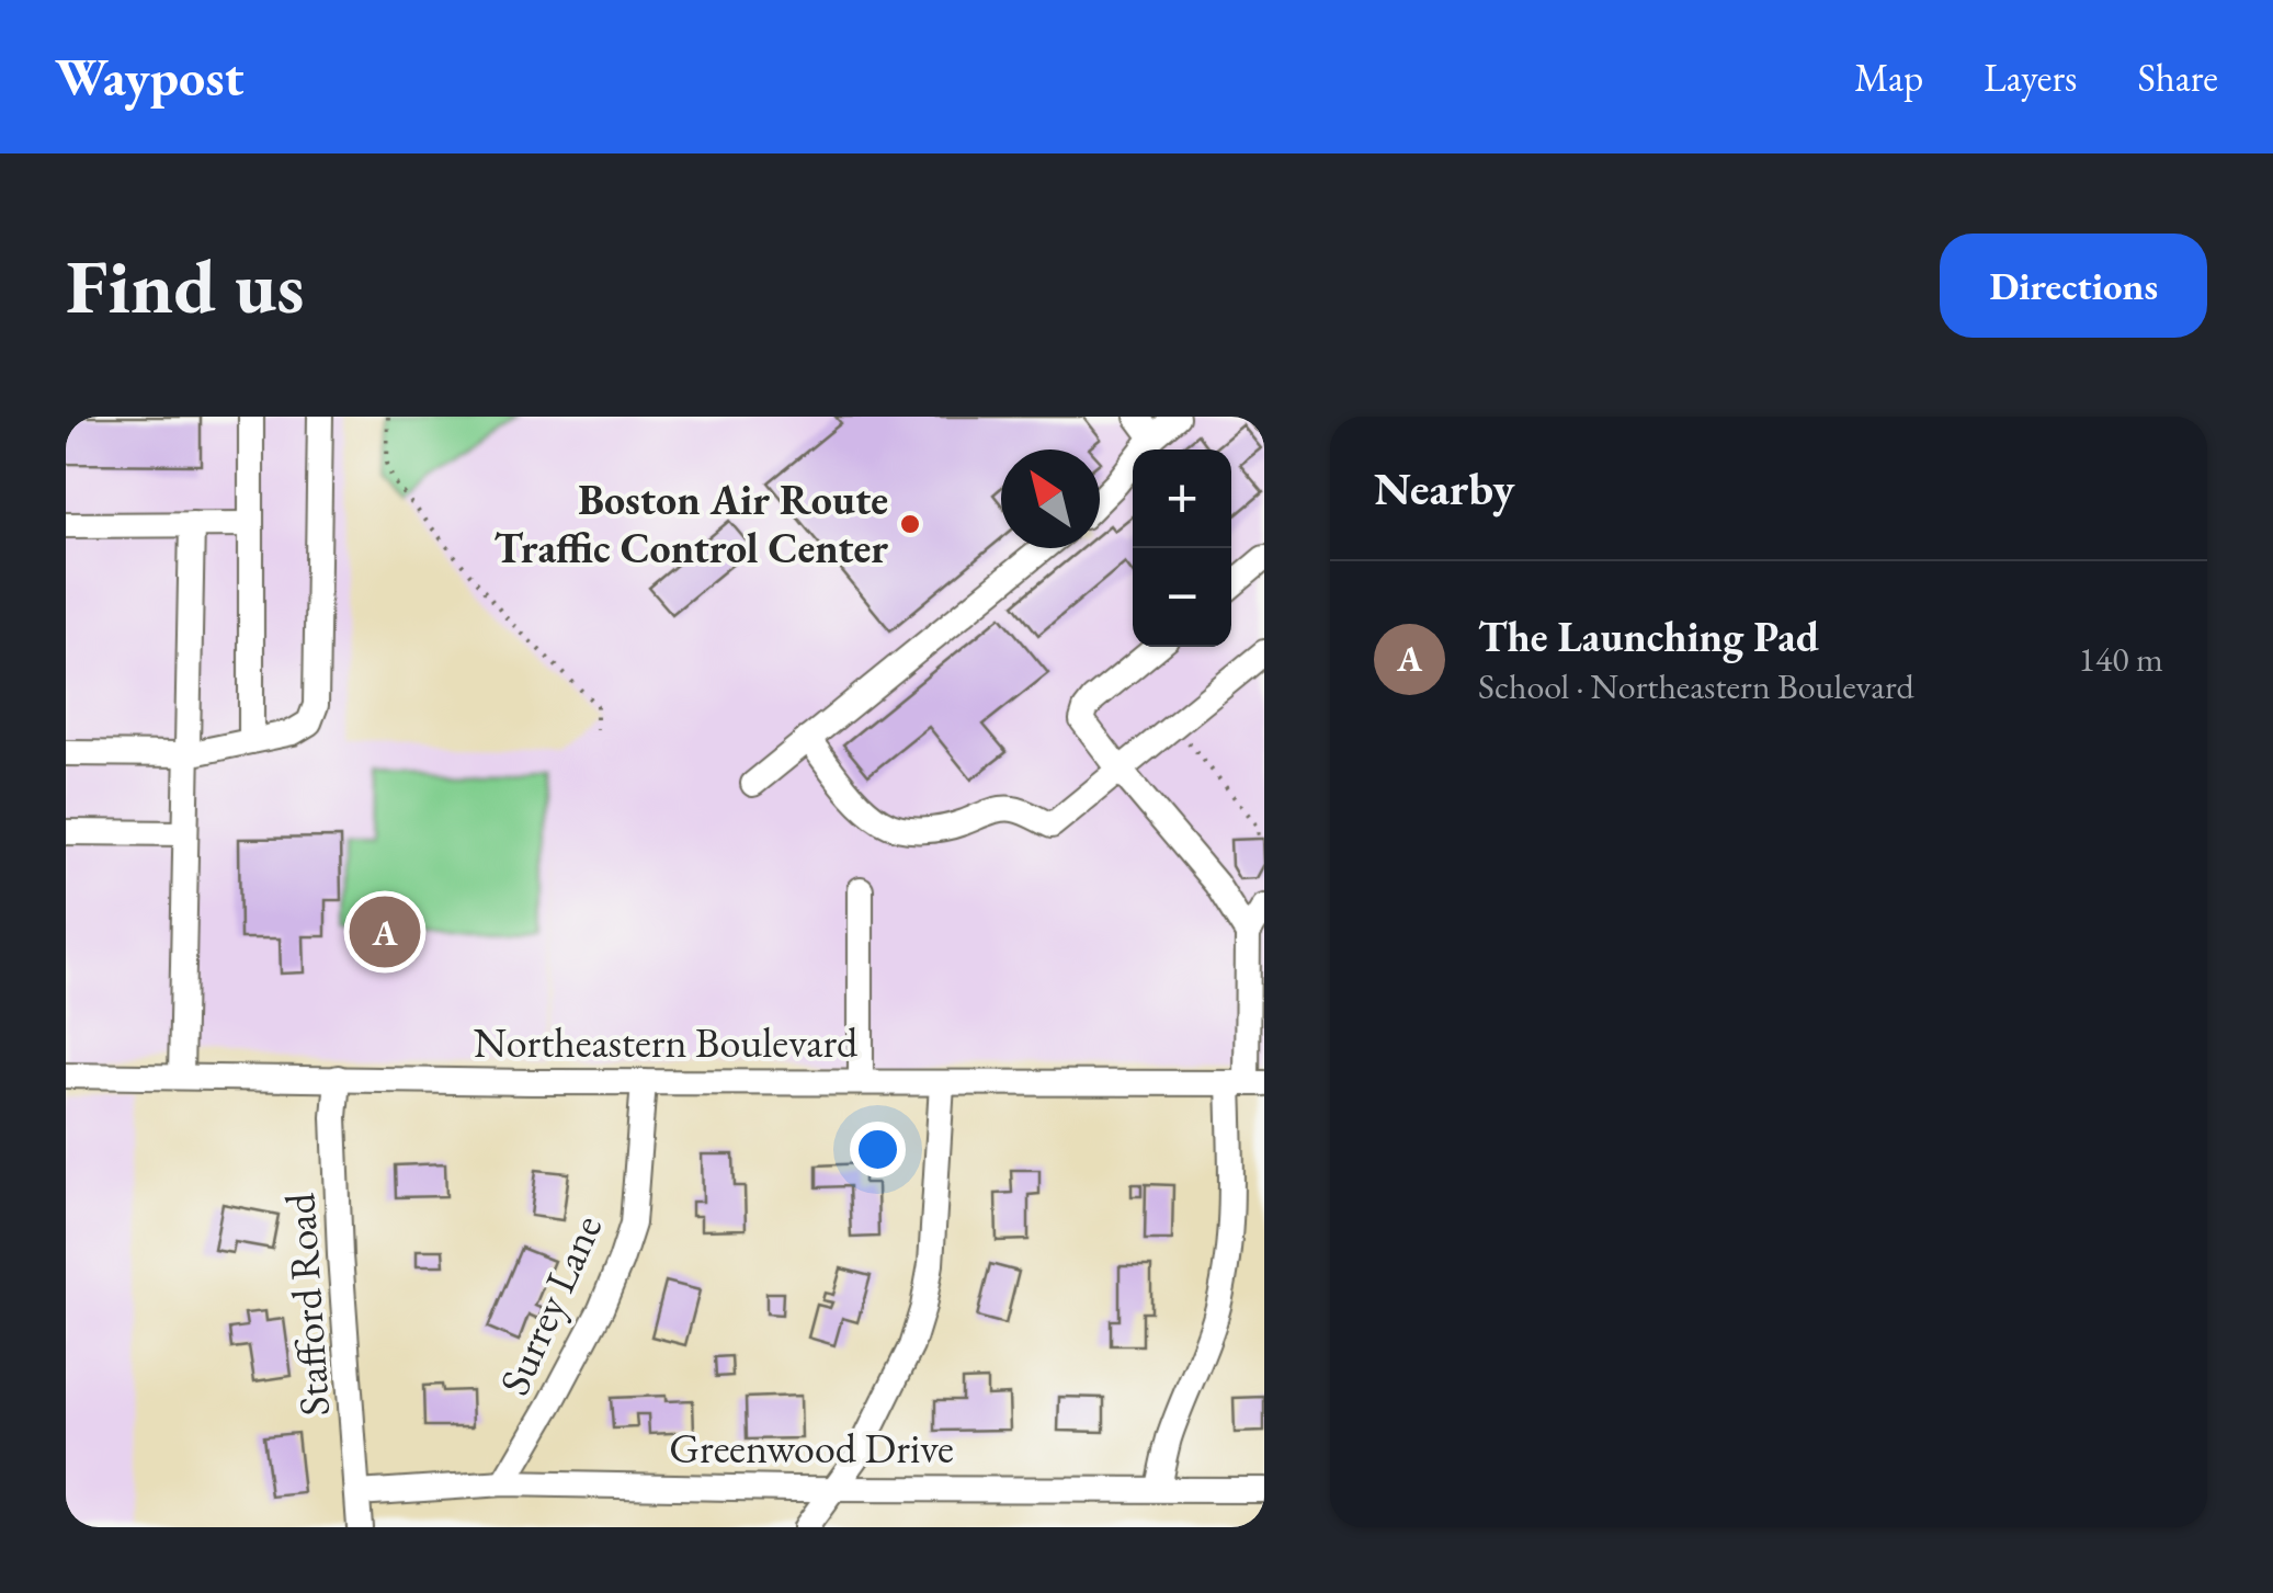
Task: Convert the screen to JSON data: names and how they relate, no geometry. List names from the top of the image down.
{
  "streets": {
    "street": [
      "Northeastern Boulevard",
      "Stafford Road",
      "Surrey Lane",
      "Greenwood Drive"
    ]
  },
  "crossings": [
    ["Northeastern Boulevard", "Stafford Road"],
    ["Northeastern Boulevard", "Surrey Lane"],
    ["Stafford Road", "Greenwood Drive"],
    ["Surrey Lane", "Greenwood Drive"]
  ],
  "places": ["Boston Air Route Traffic Control Center"],
  "north": "top left",
  "page": {
    "header": "Waypost",
    "nav": ["Map", "Layers", "Share"],
    "buttons": "Directions",
    "title": "Find us",
    "heading": "Nearby",
    "map_buttons": ["+", "−"],
    "list": [
      {
        "mark": "A",
        "name": "The Launching Pad",
        "note": "School · Northeastern Boulevard",
        "value": "140 m"
      }
    ],
    "pins": "A"
  }
}
